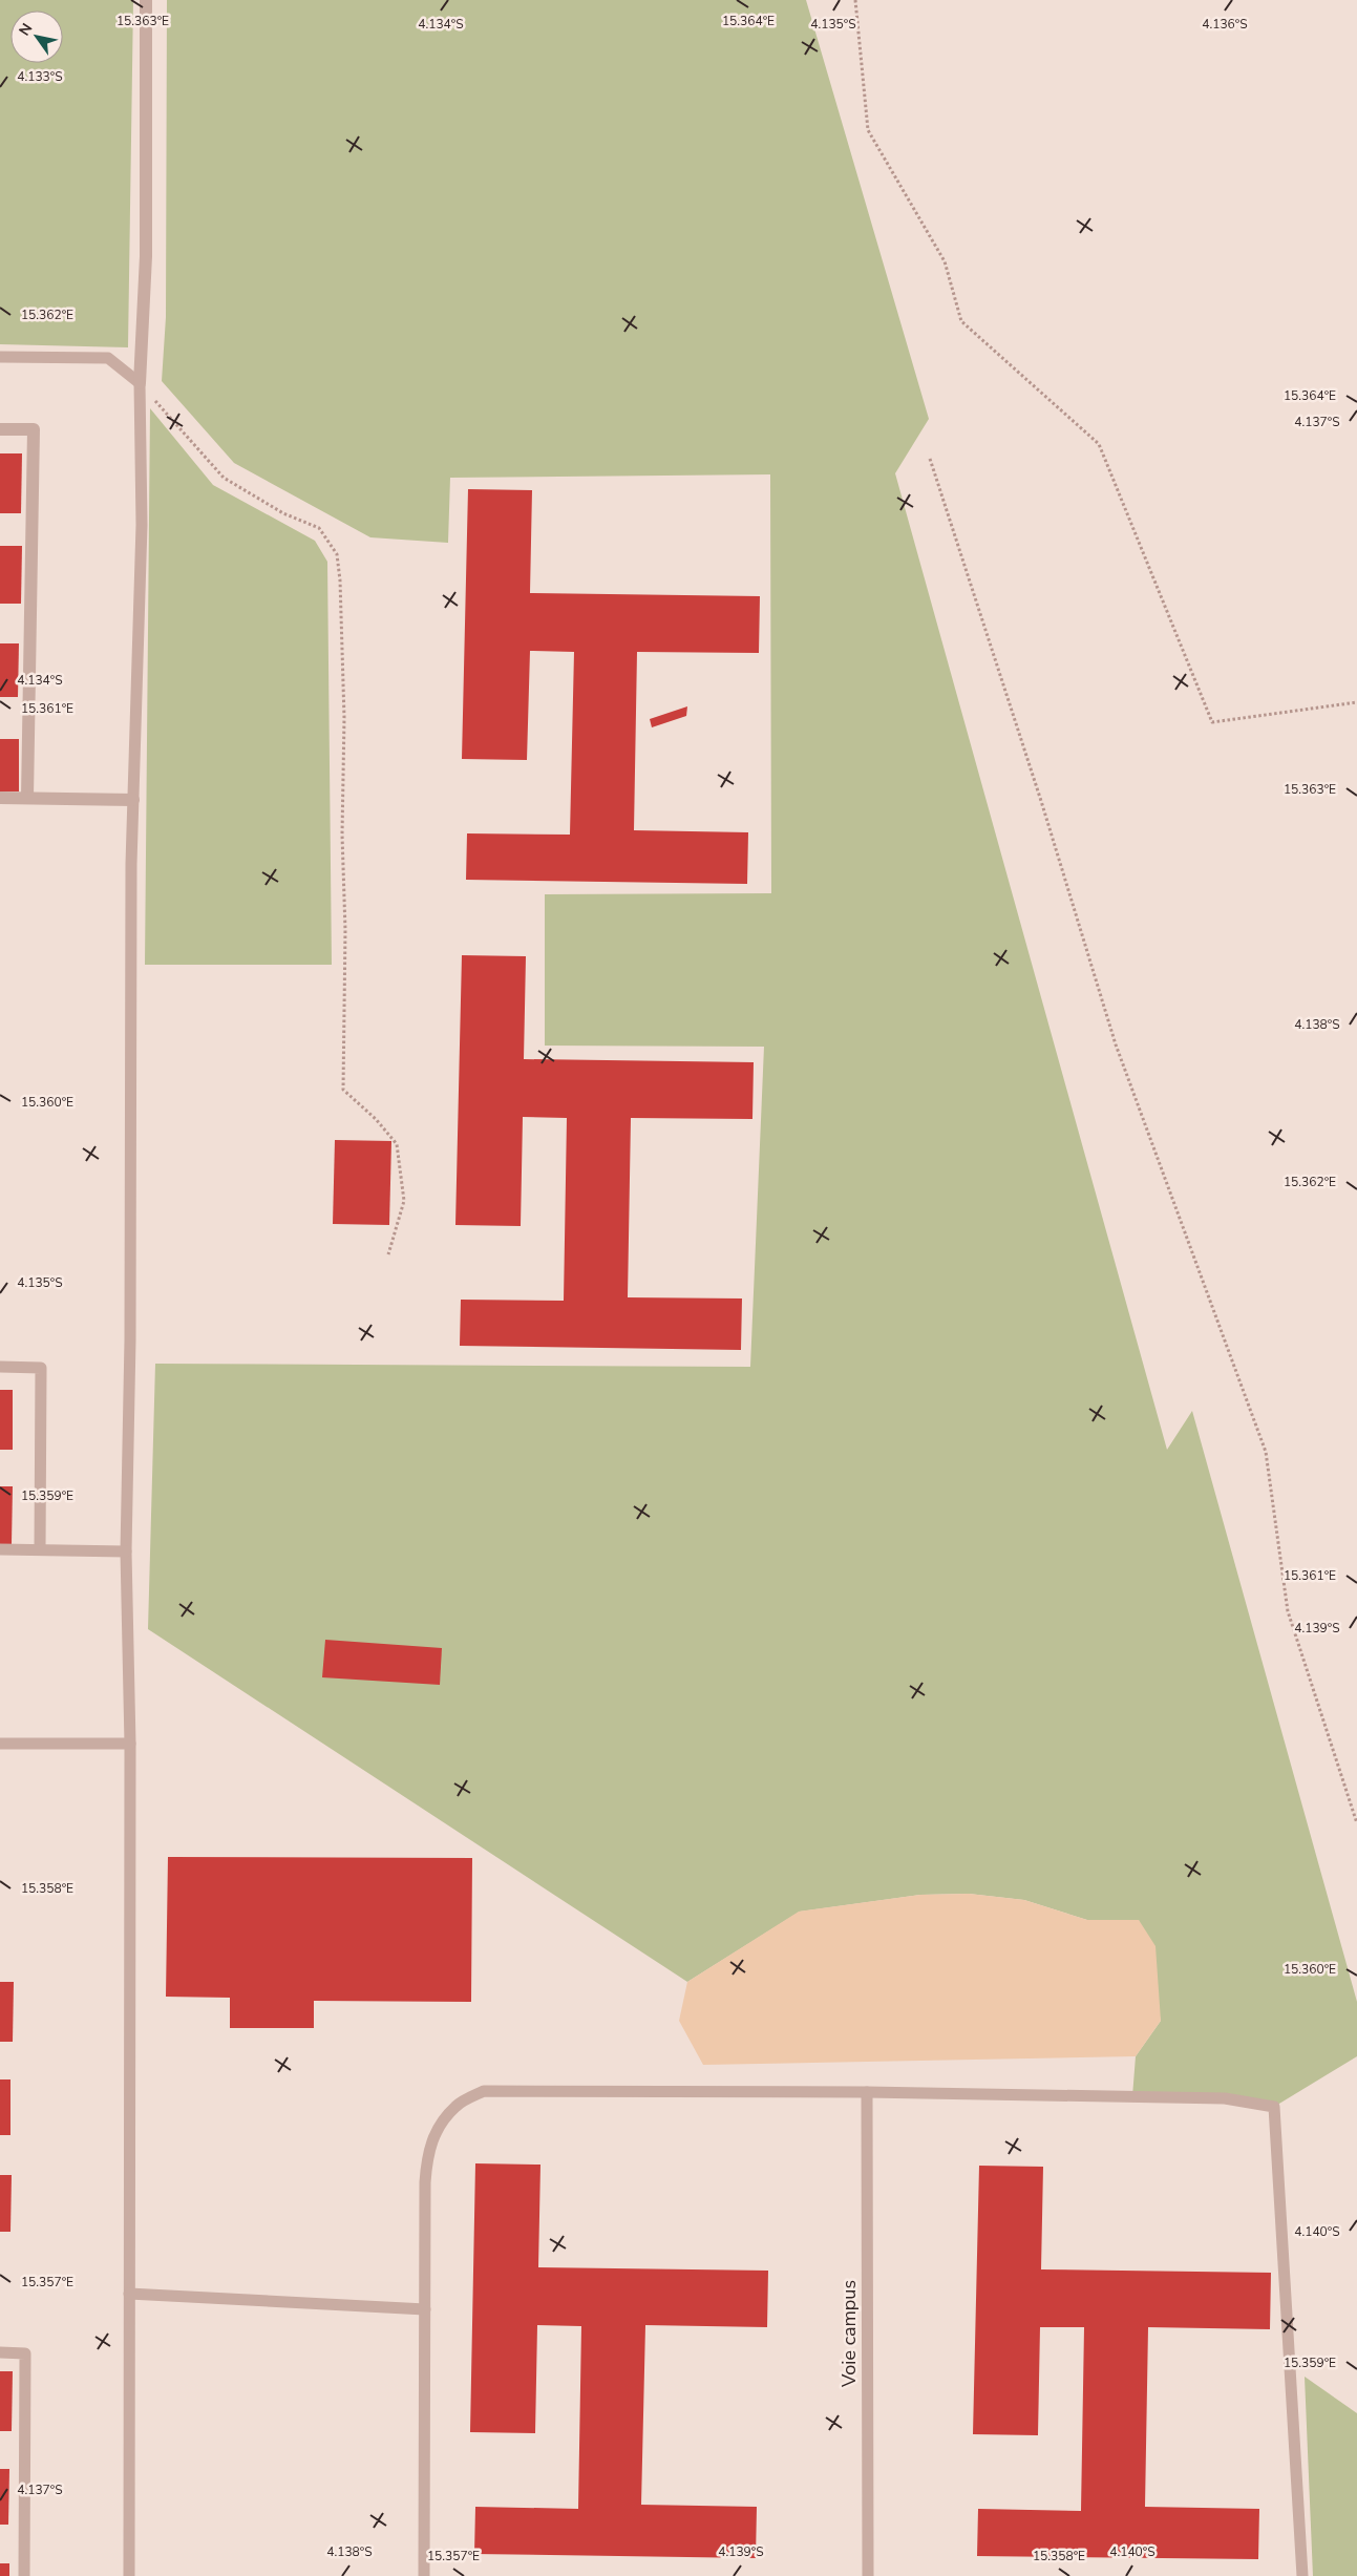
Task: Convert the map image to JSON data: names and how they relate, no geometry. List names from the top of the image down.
{
  "streets": {
    "lane": ["Voie campus"]
  },
  "north": "top left",
  "coordinates": [
    "15.363°E",
    "15.364°E",
    "4.134°S",
    "4.135°S",
    "4.136°S",
    "4.133°S",
    "15.362°E",
    "4.137°S",
    "15.361°E",
    "4.138°S",
    "15.360°E",
    "15.359°E",
    "4.139°S",
    "15.358°E",
    "4.140°S",
    "15.357°E"
  ]
}
